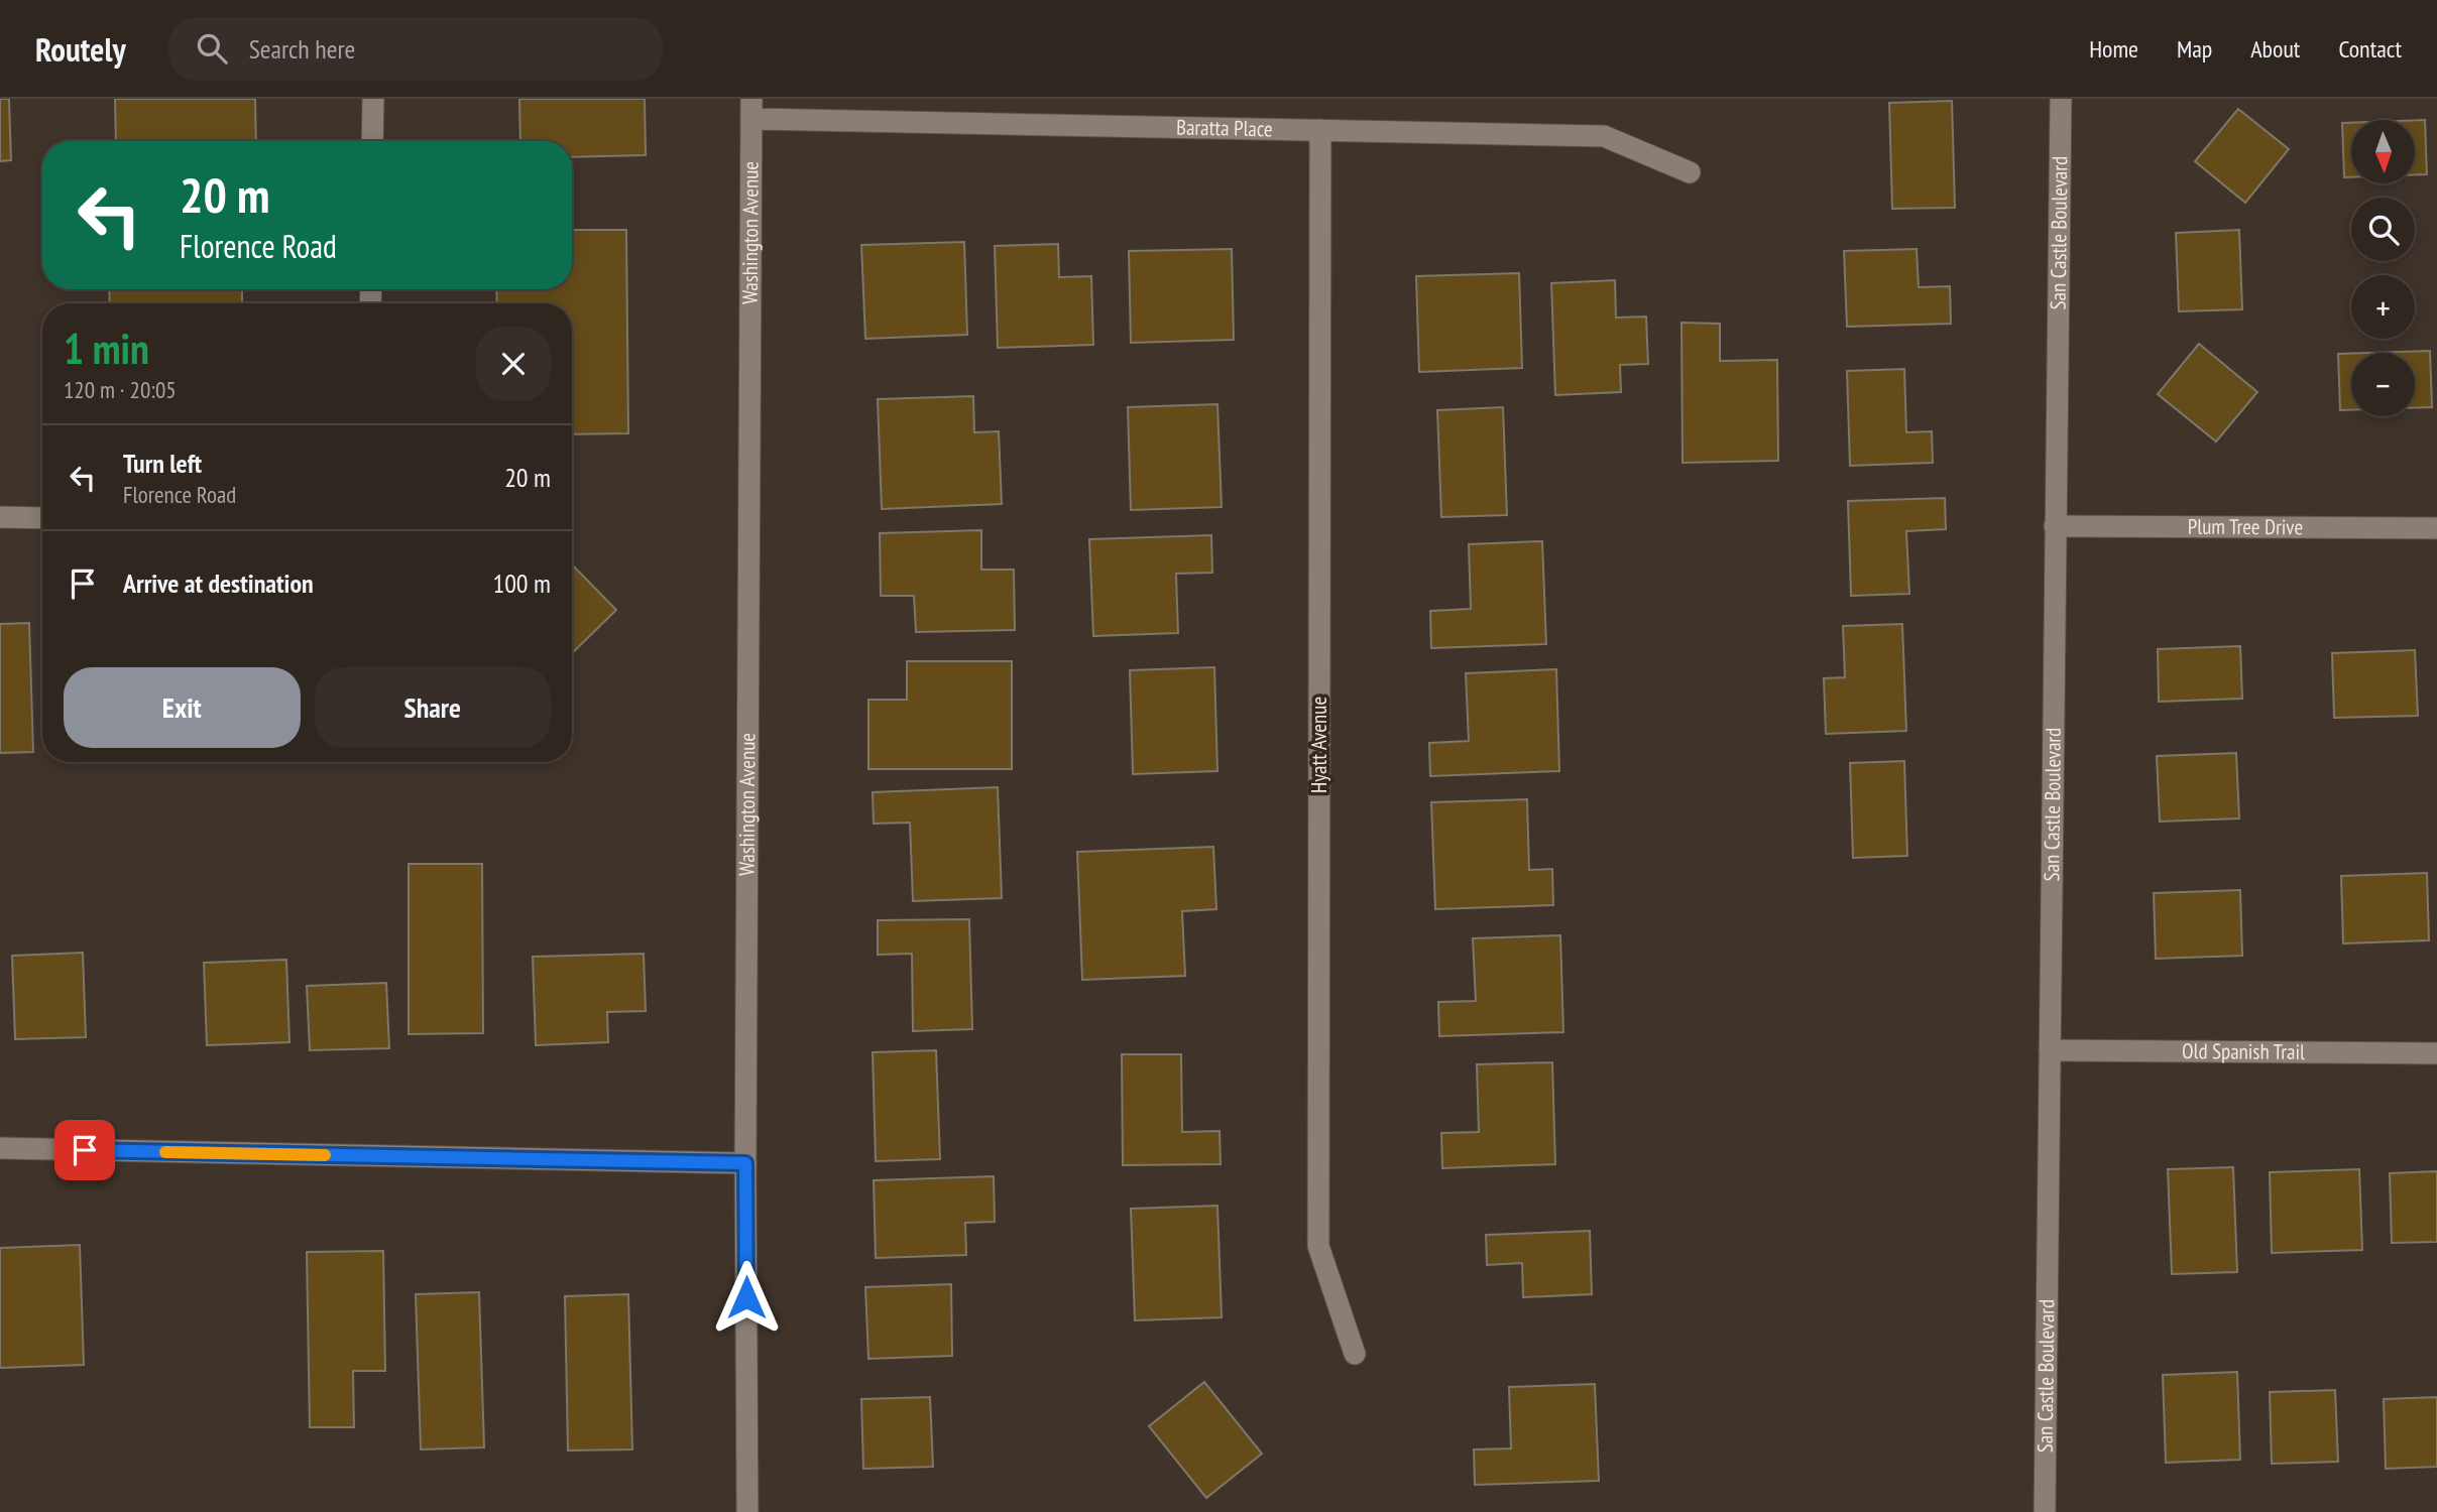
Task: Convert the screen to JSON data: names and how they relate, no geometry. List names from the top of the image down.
{
  "streets": {
    "street": [
      "Baratta Place",
      "Washington Avenue",
      "San Castle Boulevard",
      "Plum Tree Drive",
      "Hyatt Avenue",
      "Old Spanish Trail"
    ]
  },
  "crossings": [
    ["Baratta Place", "Washington Avenue"],
    ["Baratta Place", "Hyatt Avenue"],
    ["San Castle Boulevard", "Plum Tree Drive"],
    ["San Castle Boulevard", "Old Spanish Trail"]
  ],
  "north": "bottom",
  "page": {
    "header": "Routely",
    "search": "Search here",
    "nav": [
      "Home",
      "Map",
      "About",
      "Contact"
    ],
    "map_buttons": ["+", "−"],
    "turn": ["20 m", "Florence Road"],
    "heading": ["1 min", "120 m · 20:05"],
    "list": [
      {
        "name": "Turn left",
        "note": "Florence Road",
        "value": "20 m"
      },
      {
        "name": "Arrive at destination",
        "value": "100 m"
      }
    ],
    "buttons": ["Exit", "Share"]
  }
}
